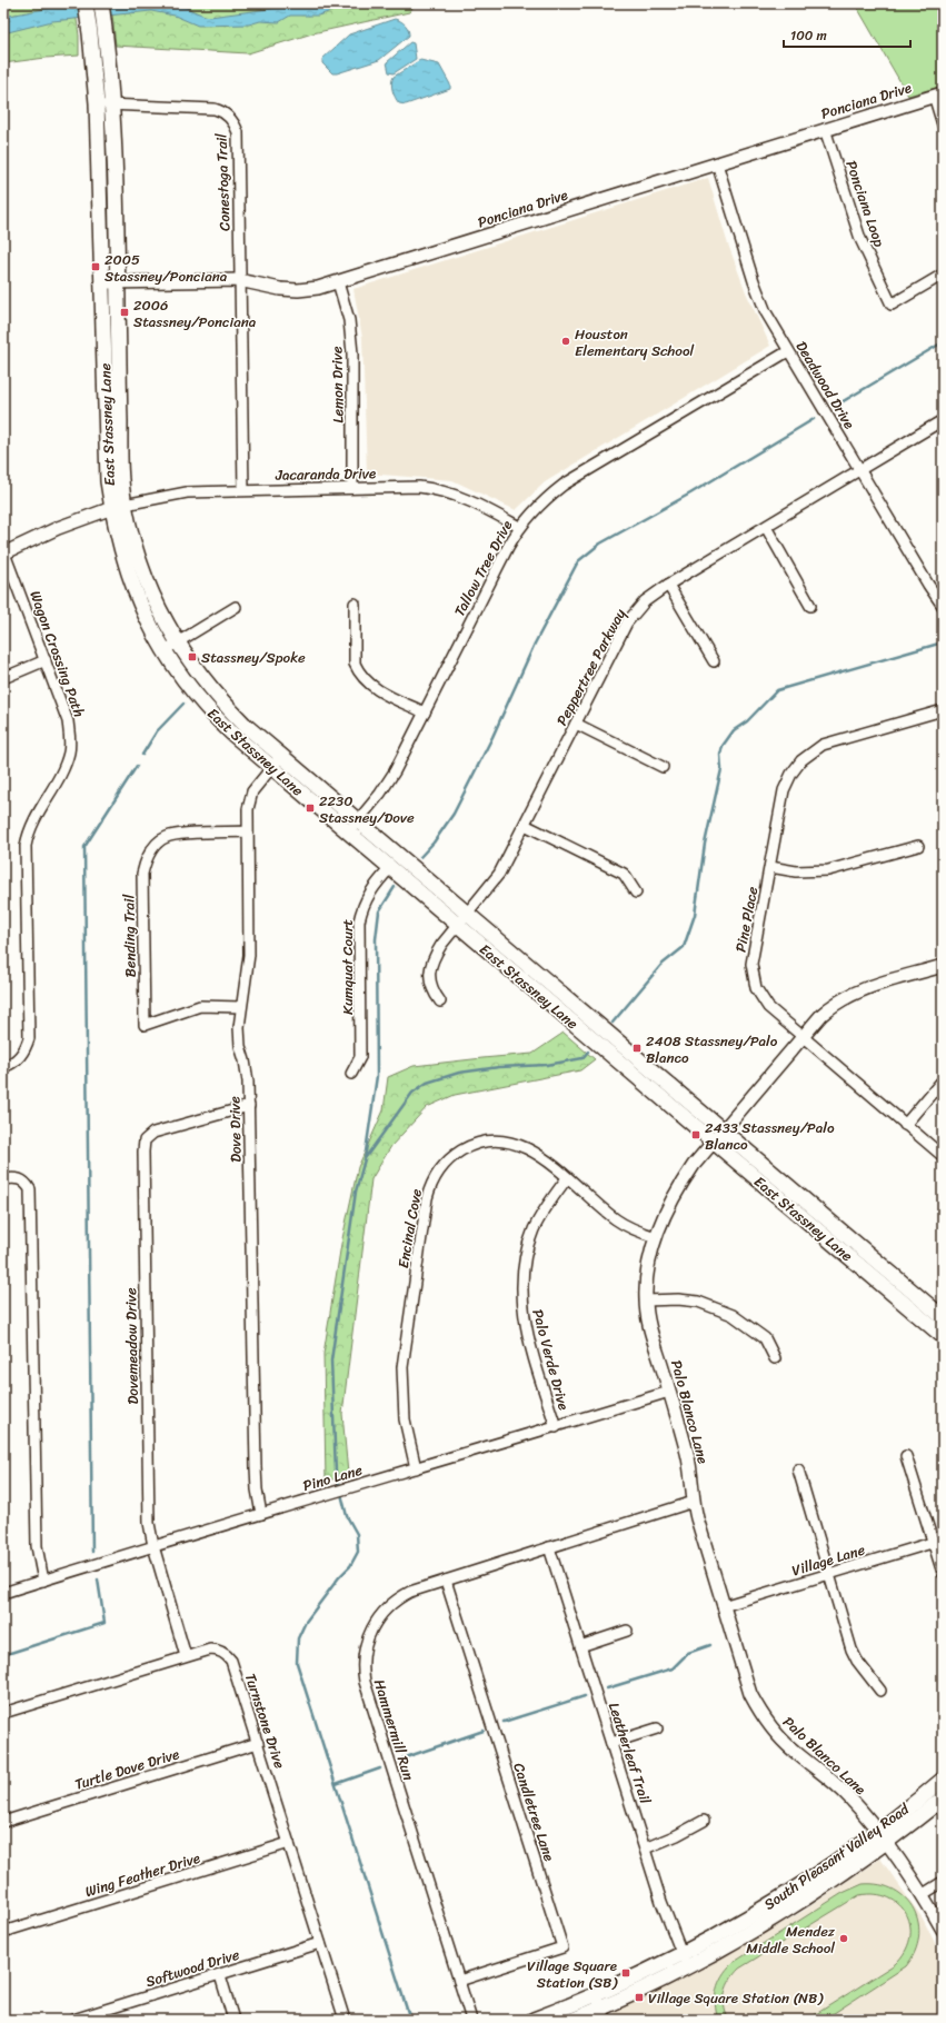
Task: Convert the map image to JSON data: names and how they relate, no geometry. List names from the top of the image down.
{
  "streets": {
    "main road": ["East Stassney Lane", "South Pleasant Valley Road"],
    "street": [
      "Ponciana Drive",
      "Conestoga Trail",
      "Ponciana Loop",
      "Lemon Drive",
      "Deadwood Drive",
      "Jacaranda Drive",
      "Tallow Tree Drive",
      "Wagon Crossing Path",
      "Peppertree Parkway",
      "Pine Place",
      "Bending Trail",
      "Kumquat Court",
      "Dove Drive",
      "Encinal Cove",
      "Dovemeadow Drive",
      "Palo Verde Drive",
      "Palo Blanco Lane",
      "Pino Lane",
      "Village Lane",
      "Turnstone Drive",
      "Hammermill Run",
      "Leatherleaf Trail",
      "Turtle Dove Drive",
      "Candletree Lane",
      "Wing Feather Drive",
      "Softwood Drive"
    ]
  },
  "crossings": [
    ["Ponciana Drive", "Conestoga Trail"],
    ["Ponciana Drive", "Ponciana Loop"],
    ["Ponciana Drive", "Lemon Drive"],
    ["Ponciana Drive", "Deadwood Drive"],
    ["Ponciana Drive", "East Stassney Lane"],
    ["Conestoga Trail", "East Stassney Lane"],
    ["Conestoga Trail", "Jacaranda Drive"],
    ["Lemon Drive", "Jacaranda Drive"],
    ["Deadwood Drive", "Tallow Tree Drive"],
    ["Deadwood Drive", "Peppertree Parkway"],
    ["East Stassney Lane", "Jacaranda Drive"],
    ["East Stassney Lane", "Tallow Tree Drive"],
    ["East Stassney Lane", "Peppertree Parkway"],
    ["East Stassney Lane", "Kumquat Court"],
    ["East Stassney Lane", "Dove Drive"],
    ["East Stassney Lane", "Palo Blanco Lane"],
    ["Jacaranda Drive", "Tallow Tree Drive"],
    ["Pine Place", "Palo Blanco Lane"],
    ["Bending Trail", "Dove Drive"],
    ["Dove Drive", "Dovemeadow Drive"],
    ["Dove Drive", "Pino Lane"],
    ["Encinal Cove", "Palo Verde Drive"],
    ["Encinal Cove", "Palo Blanco Lane"],
    ["Encinal Cove", "Pino Lane"],
    ["Dovemeadow Drive", "Pino Lane"],
    ["Dovemeadow Drive", "Turnstone Drive"],
    ["Palo Verde Drive", "Pino Lane"],
    ["Palo Blanco Lane", "Pino Lane"],
    ["Palo Blanco Lane", "Village Lane"],
    ["Palo Blanco Lane", "Hammermill Run"],
    ["Palo Blanco Lane", "South Pleasant Valley Road"],
    ["Turnstone Drive", "Turtle Dove Drive"],
    ["Turnstone Drive", "Wing Feather Drive"],
    ["Turnstone Drive", "Softwood Drive"],
    ["Hammermill Run", "Leatherleaf Trail"],
    ["Hammermill Run", "Candletree Lane"],
    ["Leatherleaf Trail", "South Pleasant Valley Road"]
  ],
  "places": {
    "transit": [
      "2005 Stassney/Ponciana",
      "2006 Stassney/Ponciana",
      "Stassney/Spoke",
      "2230 Stassney/Dove",
      "2408 Stassney/Palo Blanco",
      "2433 Stassney/Palo Blanco",
      "Village Square Station (SB)",
      "Village Square Station (NB)"
    ],
    "other": ["Houston Elementary School", "Mendez Middle School"]
  },
  "scale_bar": "100 m"
}
